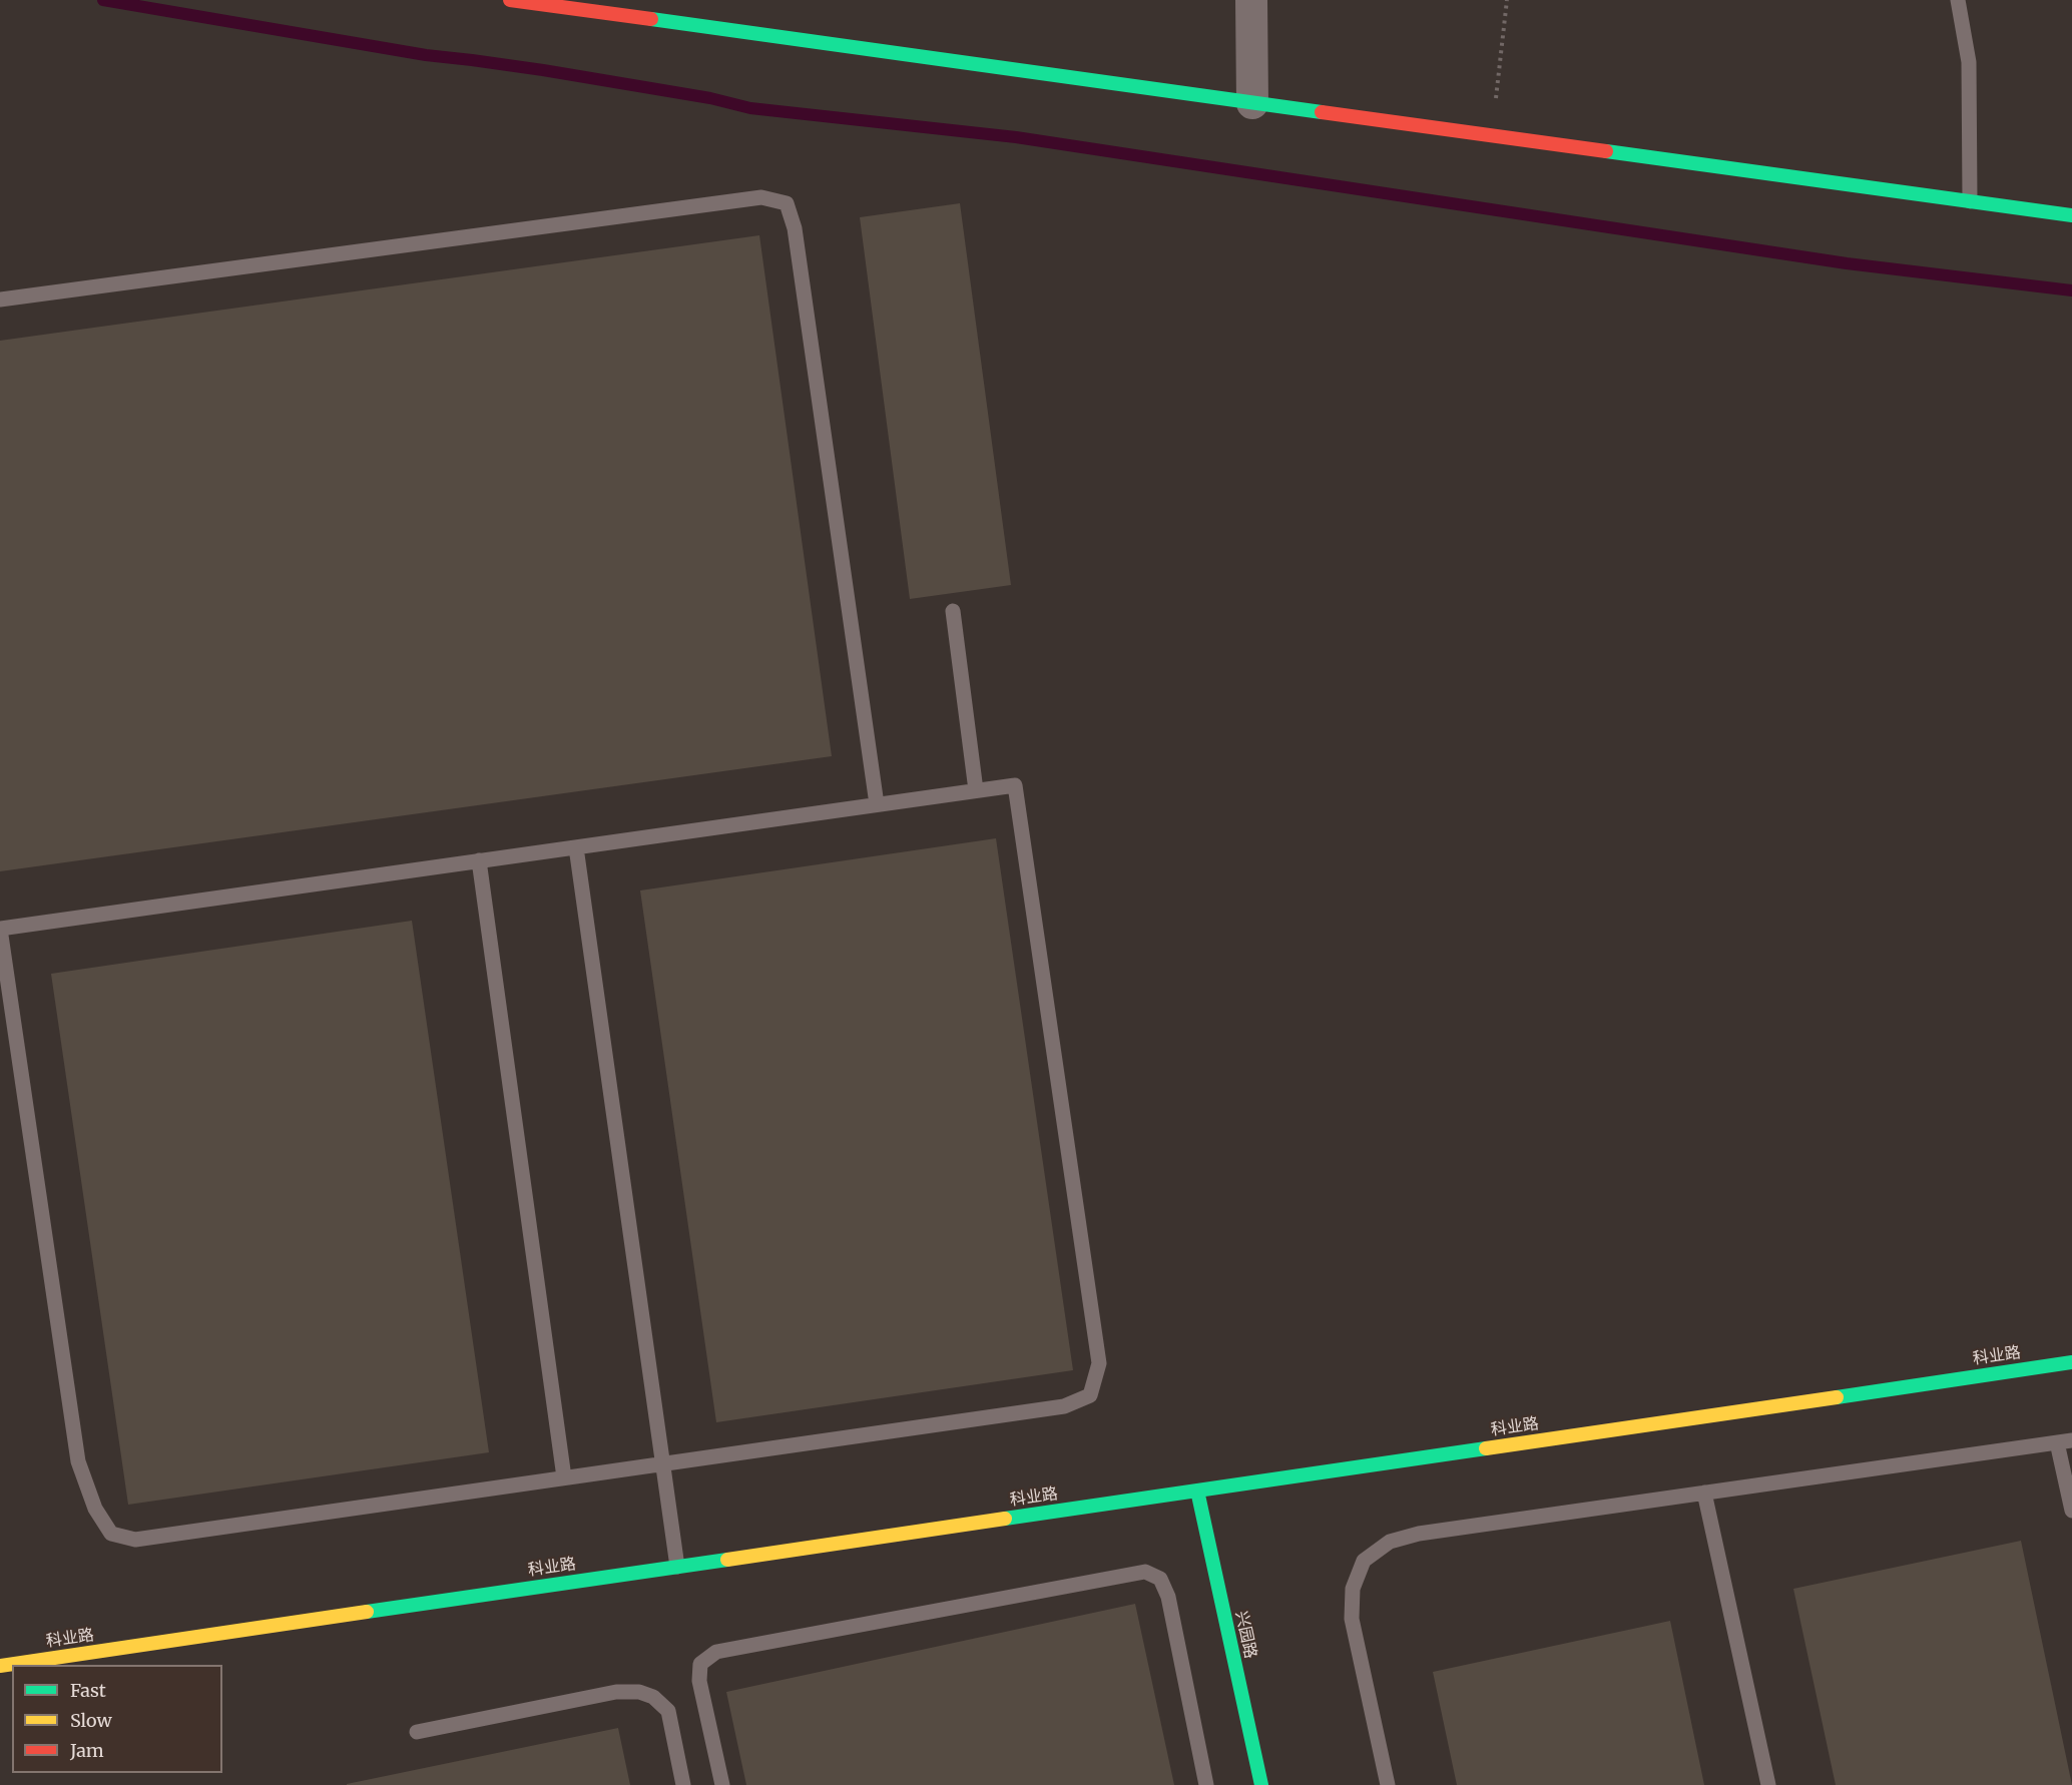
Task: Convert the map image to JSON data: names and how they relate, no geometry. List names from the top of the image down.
{
  "streets": {
    "street": ["科业路", "兴园路"]
  },
  "crossings": [
    ["科业路", "兴园路"]
  ],
  "legend": ["Fast", "Slow", "Jam"]
}
